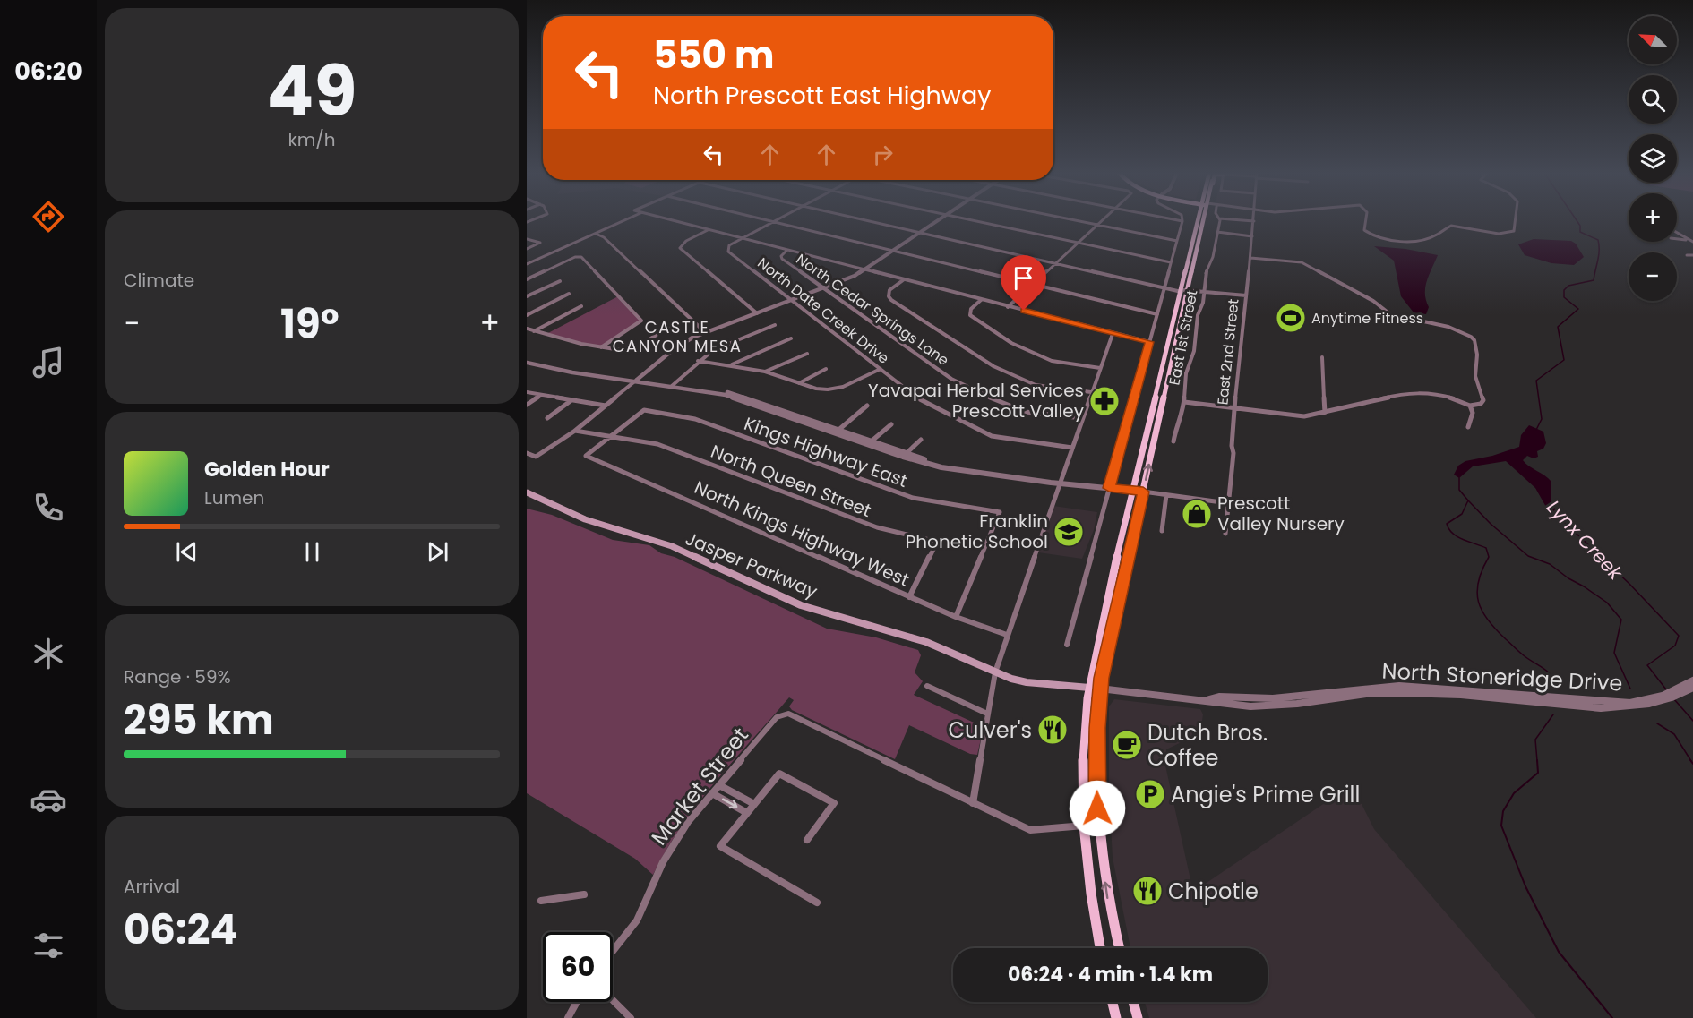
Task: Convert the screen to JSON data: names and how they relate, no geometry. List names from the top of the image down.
{
  "streets": {
    "main road": ["Jasper Parkway", "North Stoneridge Drive"],
    "street": [
      "North Cedar Springs Lane",
      "North Date Creek Drive",
      "East 1st Street",
      "East 2nd Street",
      "Kings Highway East",
      "North Queen Street",
      "North Kings Highway West",
      "Market Street"
    ]
  },
  "crossings": [
    ["Kings Highway East", "North Queen Street"],
    ["Kings Highway East", "North Kings Highway West"],
    ["North Queen Street", "North Kings Highway West"],
    ["Jasper Parkway", "North Stoneridge Drive"]
  ],
  "districts": ["CASTLE CANYON MESA"],
  "water": ["Lynx Creek"],
  "places": {
    "sports": ["Anytime Fitness"],
    "pharmacy": ["Yavapai Herbal Services Prescott Valley"],
    "shop": ["Prescott Valley Nursery"],
    "school or university": ["Franklin Phonetic School"],
    "restaurant": ["Culver's", "Chipotle"],
    "cafe": ["Dutch Bros. Coffee"],
    "parking": ["Angie's Prime Grill"]
  },
  "north": "top left",
  "page": {
    "tabs": "06:20",
    "tile": [
      ["49", "km/h"],
      "Climate",
      ["Range · 59%", "295 km"],
      ["Arrival", "06:24"]
    ],
    "map_buttons": ["+", "−"],
    "turn": ["550 m", "North Prescott East Highway"],
    "heat": ["−", "19°", "+"],
    "song": ["Golden Hour", "Lumen"],
    "limit": "60",
    "trip": "06:24 · 4 min · 1.4 km"
  }
}
